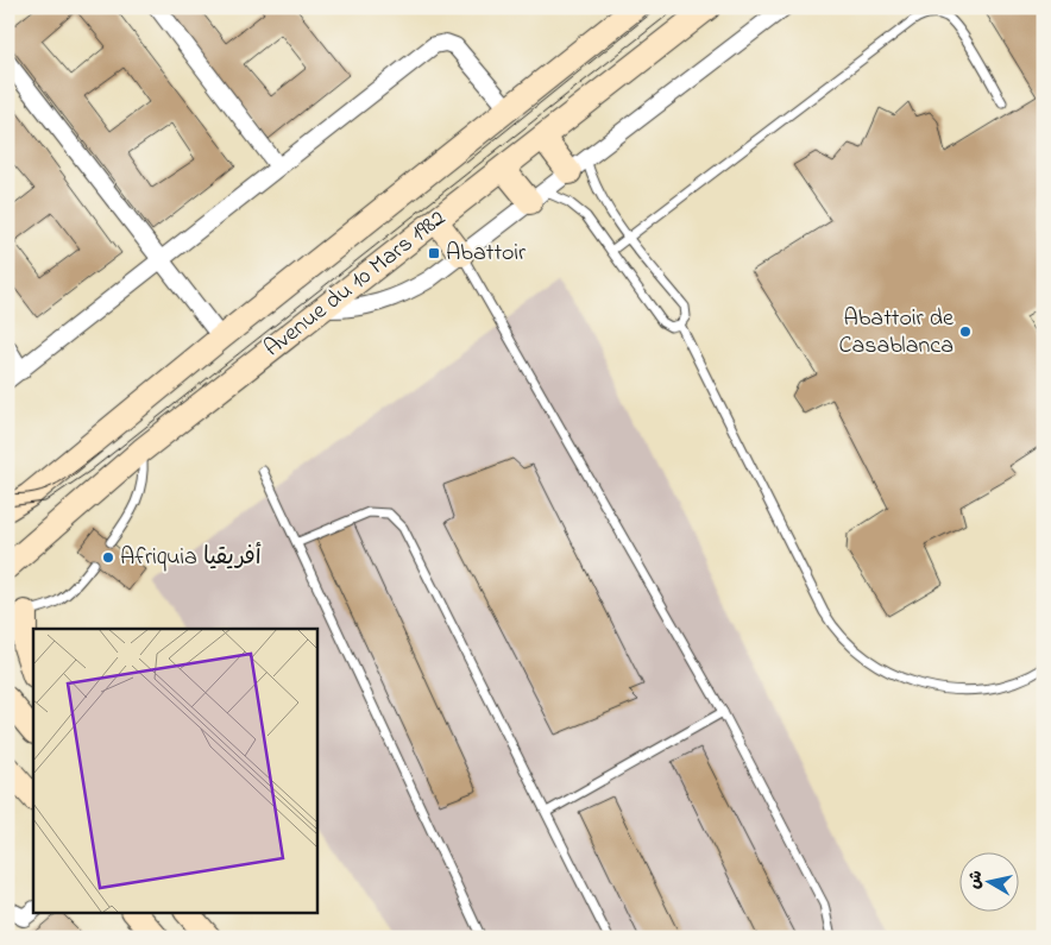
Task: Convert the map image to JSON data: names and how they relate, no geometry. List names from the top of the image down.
{
  "streets": {
    "main road": ["Avenue du 10 Mars 1982"]
  },
  "places": {
    "transit": ["Abattoir"],
    "other": ["Abattoir de Casablanca", "Afriquia أفريقيا"]
  },
  "north": "left"
}
